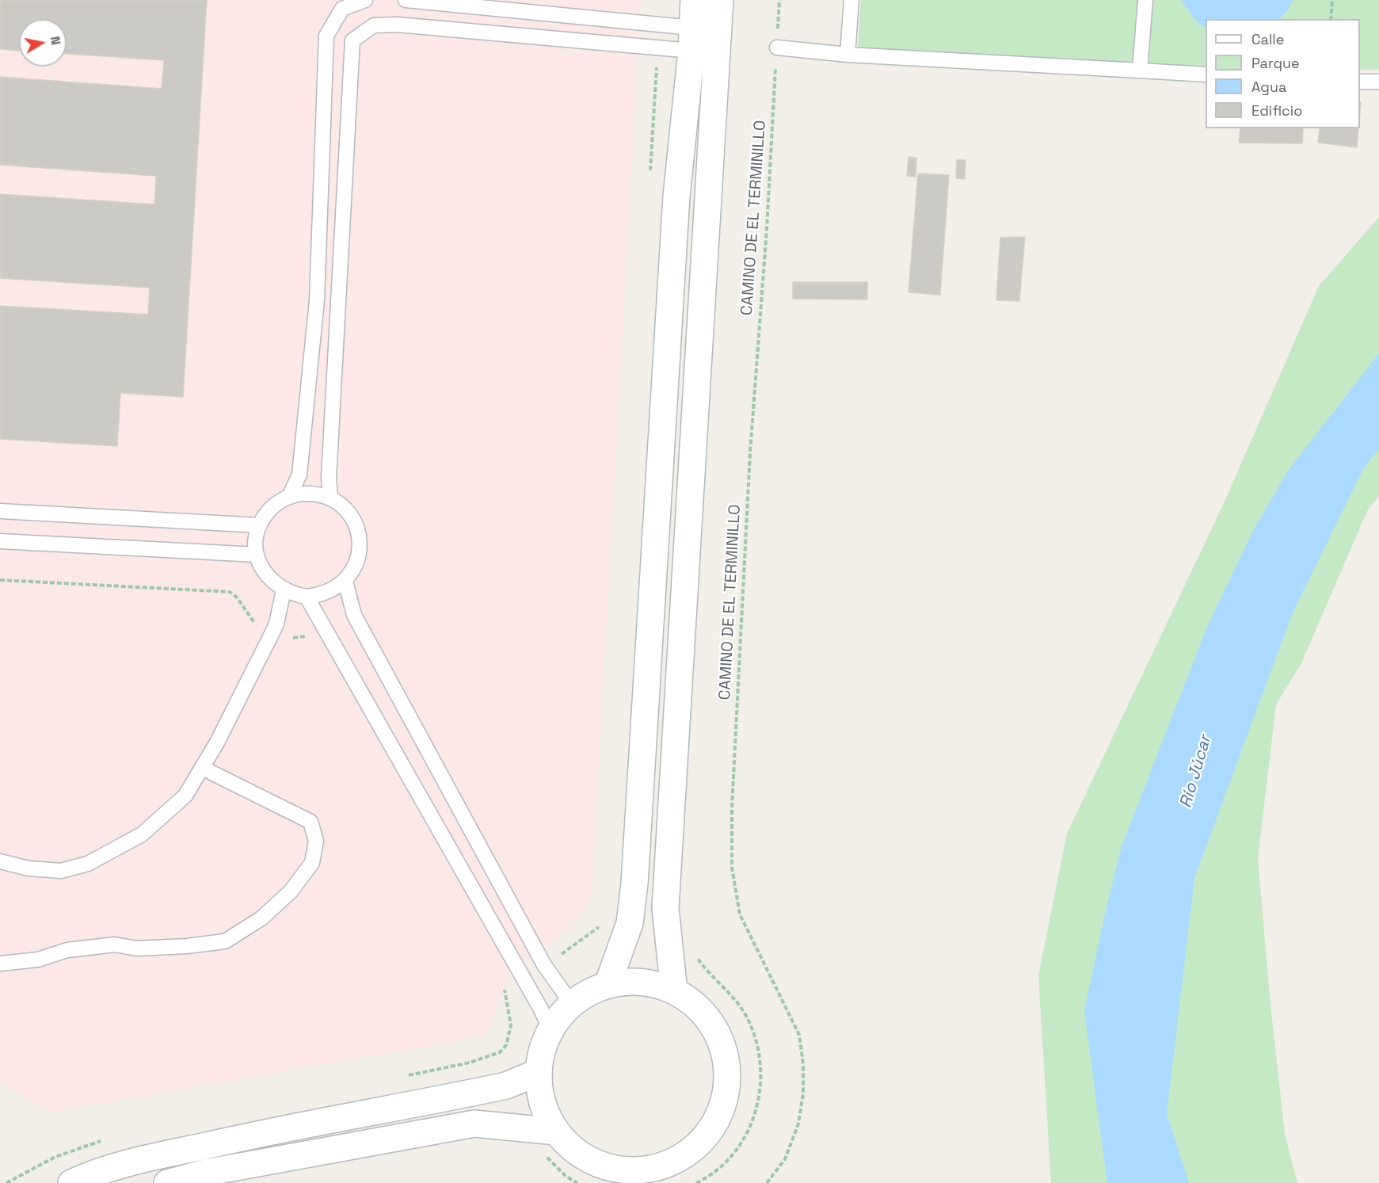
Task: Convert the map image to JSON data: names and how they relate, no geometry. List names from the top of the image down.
{
  "streets": {
    "path": ["CAMINO DE EL TERMINILLO"]
  },
  "water": ["Río Júcar"],
  "legend": [
    "Calle",
    "Parque",
    "Agua",
    "Edificio"
  ],
  "north": "right"
}
